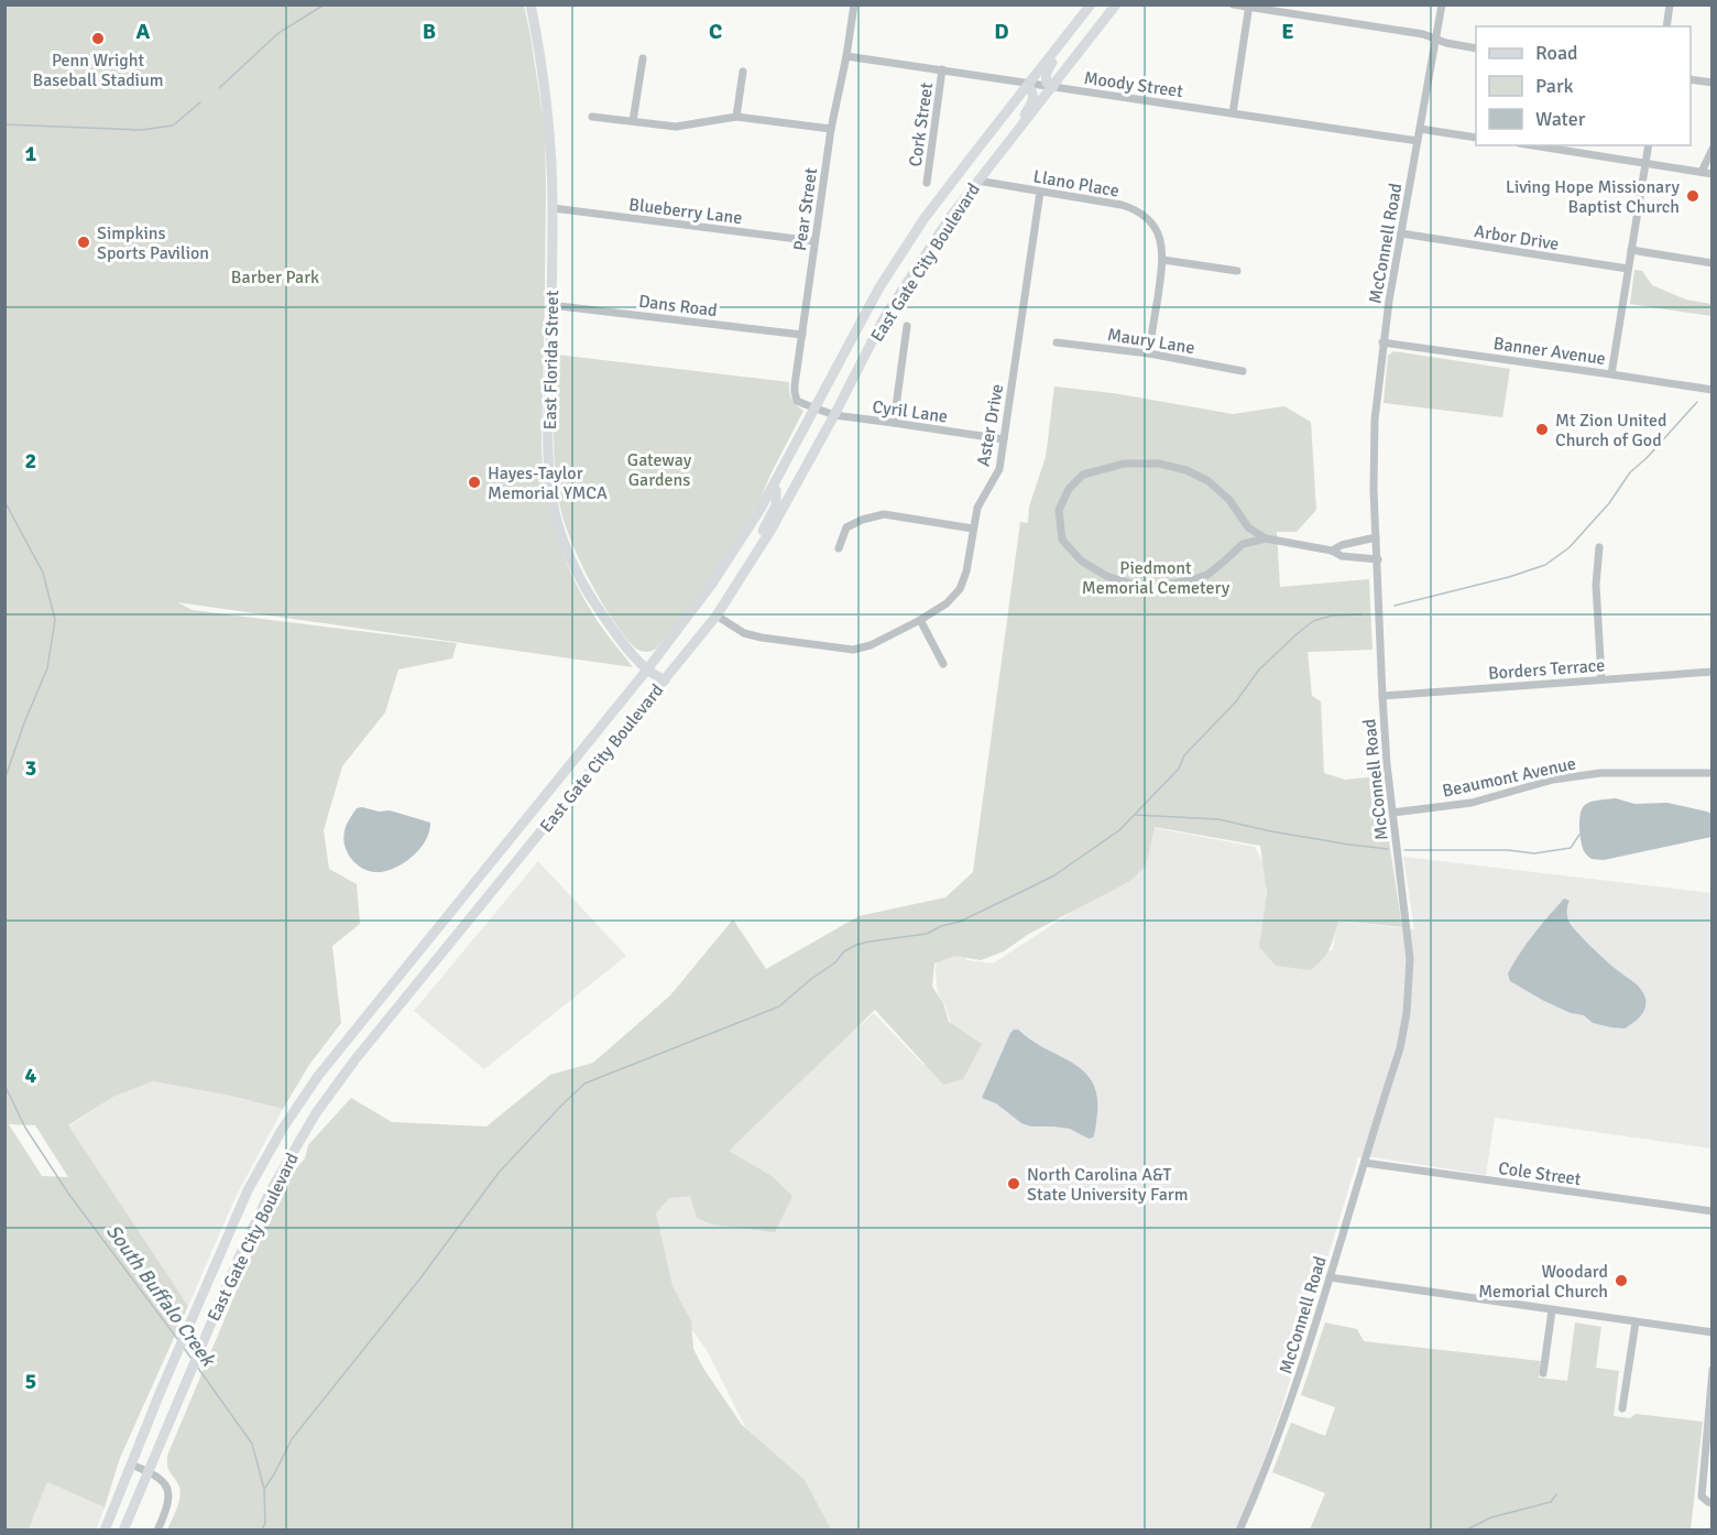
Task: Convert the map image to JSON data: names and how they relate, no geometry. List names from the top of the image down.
{
  "streets": {
    "main road": ["East Gate City Boulevard", "East Florida Street"],
    "street": [
      "Moody Street",
      "Cork Street",
      "Llano Place",
      "Pear Street",
      "Blueberry Lane",
      "Arbor Drive",
      "McConnell Road",
      "Dans Road",
      "Maury Lane",
      "Banner Avenue",
      "Cyril Lane",
      "Aster Drive",
      "Borders Terrace",
      "Beaumont Avenue",
      "Cole Street"
    ]
  },
  "crossings": [
    ["Moody Street", "Cork Street"],
    ["Moody Street", "Pear Street"],
    ["Moody Street", "McConnell Road"],
    ["Moody Street", "East Gate City Boulevard"],
    ["Llano Place", "East Gate City Boulevard"],
    ["Llano Place", "Maury Lane"],
    ["Llano Place", "Aster Drive"],
    ["Pear Street", "Blueberry Lane"],
    ["Pear Street", "East Gate City Boulevard"],
    ["Pear Street", "Dans Road"],
    ["Pear Street", "Cyril Lane"],
    ["Blueberry Lane", "East Florida Street"],
    ["Arbor Drive", "McConnell Road"],
    ["McConnell Road", "Banner Avenue"],
    ["McConnell Road", "Borders Terrace"],
    ["McConnell Road", "Beaumont Avenue"],
    ["McConnell Road", "Cole Street"],
    ["East Gate City Boulevard", "East Florida Street"],
    ["East Gate City Boulevard", "Cyril Lane"],
    ["East Gate City Boulevard", "Aster Drive"],
    ["Dans Road", "East Florida Street"],
    ["Cyril Lane", "Aster Drive"]
  ],
  "water": ["South Buffalo Creek"],
  "parks": ["Barber Park", "Gateway Gardens", "Piedmont Memorial Cemetery"],
  "places": [
    "Penn Wright Baseball Stadium",
    "Living Hope Missionary Baptist Church",
    "Simpkins Sports Pavilion",
    "Mt Zion United Church of God",
    "Hayes-Taylor Memorial YMCA",
    "North Carolina A&T State University Farm",
    "Woodard Memorial Church"
  ],
  "legend": ["Road", "Park", "Water"],
  "grid": {
    "columns": [
      "A",
      "B",
      "C",
      "D",
      "E"
    ],
    "rows": [
      "1",
      "2",
      "3",
      "4",
      "5"
    ]
  }
}
